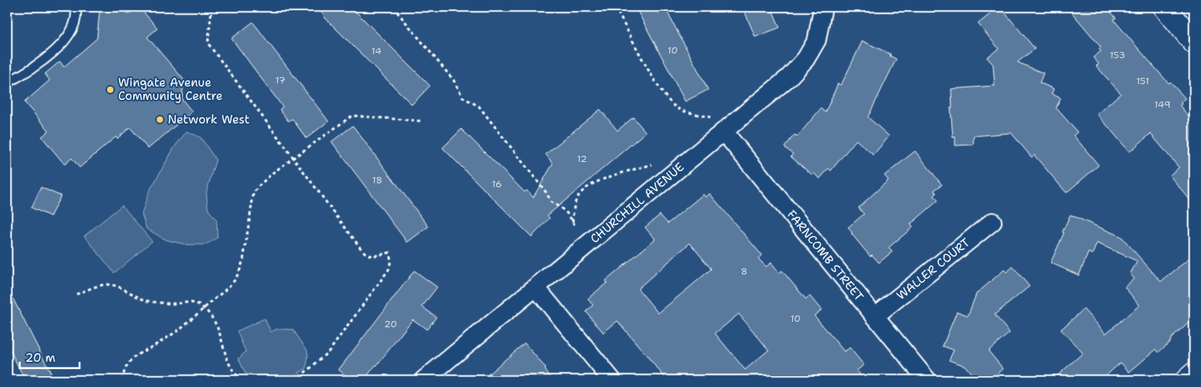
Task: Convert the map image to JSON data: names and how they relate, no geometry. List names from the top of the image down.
{
  "streets": {
    "street": ["CHURCHILL AVENUE", "FARNCOMB STREET", "WALLER COURT"]
  },
  "crossings": [
    ["CHURCHILL AVENUE", "FARNCOMB STREET"],
    ["FARNCOMB STREET", "WALLER COURT"]
  ],
  "places": ["Wingate Avenue Community Centre", "Network West"],
  "house_numbers": [
    "10",
    "14",
    "153",
    "17",
    "151",
    "149",
    "12",
    "18",
    "16",
    "8",
    "10",
    "20"
  ],
  "scale_bar": "20 m"
}
